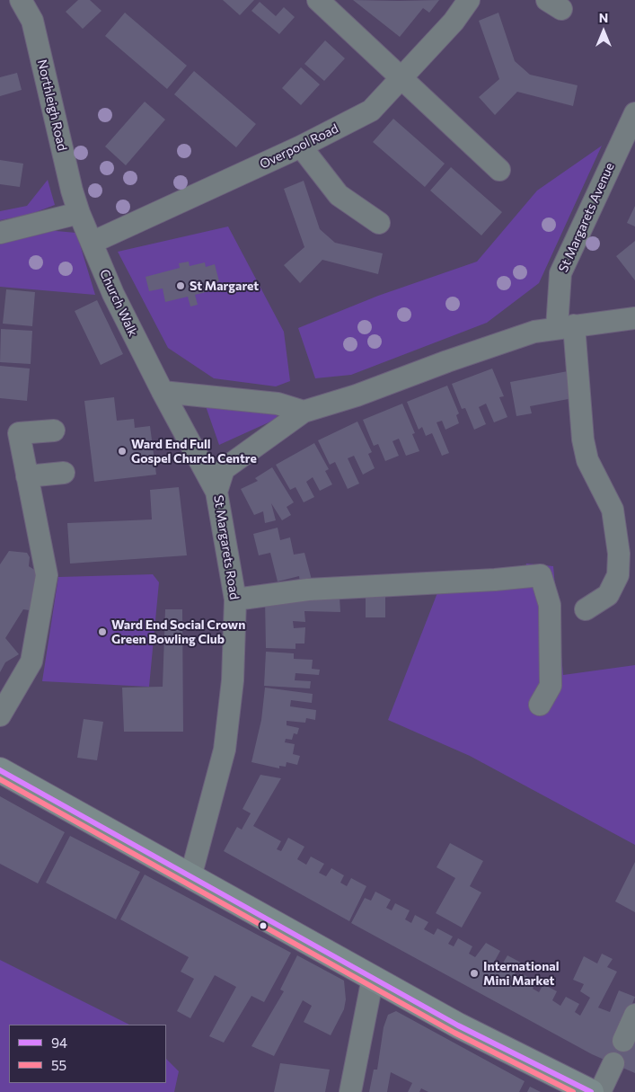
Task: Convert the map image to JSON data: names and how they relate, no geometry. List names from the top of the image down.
{
  "streets": {
    "street": [
      "Northleigh Road",
      "Overpool Road",
      "St Margarets Avenue",
      "Church Walk",
      "St Margarets Road"
    ]
  },
  "crossings": [
    ["Northleigh Road", "Church Walk"],
    ["Overpool Road", "Church Walk"],
    ["St Margarets Avenue", "St Margarets Road"],
    ["Church Walk", "St Margarets Road"]
  ],
  "places": [
    "St Margaret",
    "Ward End Full Gospel Church Centre",
    "Ward End Social Crown Green Bowling Club",
    "International Mini Market"
  ],
  "lines": ["transit line 94", "transit line 55"],
  "legend": ["94", "55"],
  "north": "top"
}
